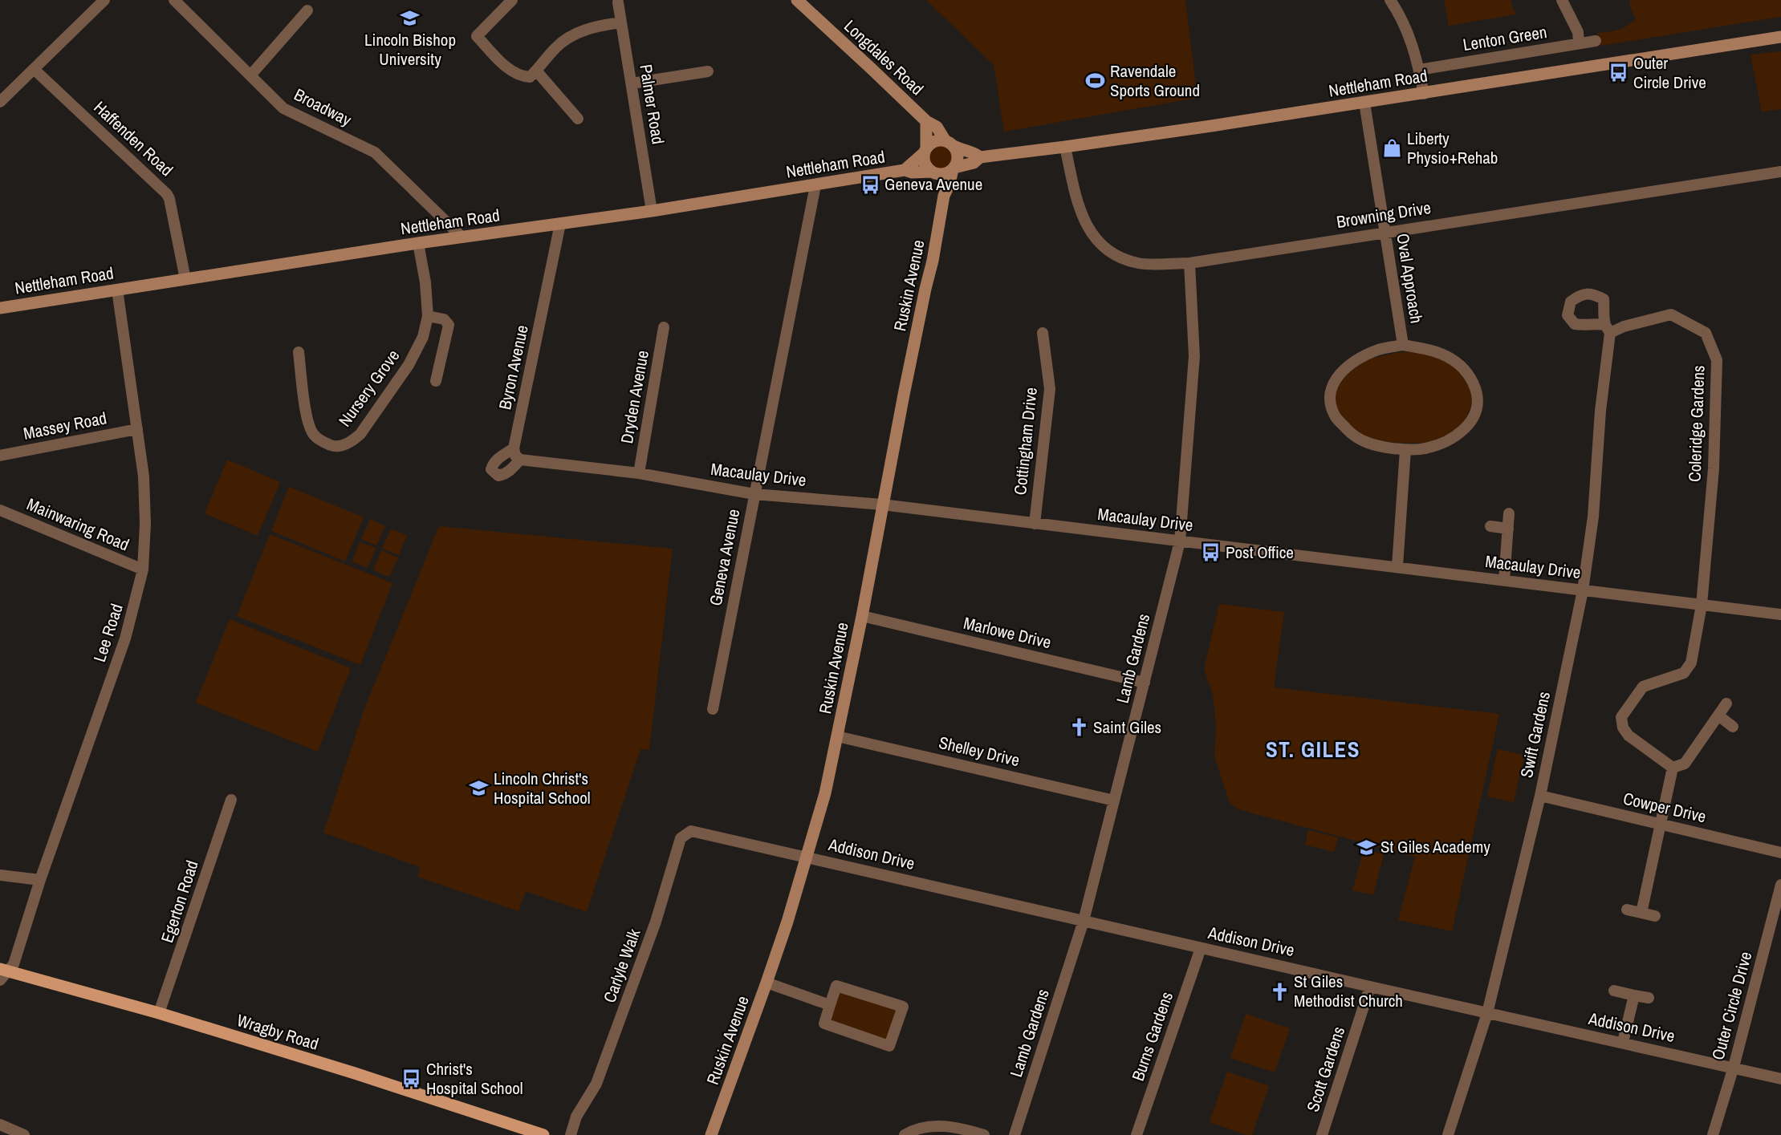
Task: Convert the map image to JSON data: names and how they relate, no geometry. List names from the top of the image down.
{
  "streets": {
    "main road": [
      "Longdales Road",
      "Nettleham Road",
      "Ruskin Avenue",
      "Wragby Road"
    ],
    "street": [
      "Lenton Green",
      "Palmer Road",
      "Broadway",
      "Haffenden Road",
      "Browning Drive",
      "Oval Approach",
      "Byron Avenue",
      "Nursery Grove",
      "Dryden Avenue",
      "Coleridge Gardens",
      "Massey Road",
      "Cottingham Drive",
      "Macaulay Drive",
      "Mainwaring Road",
      "Geneva Avenue",
      "Lee Road",
      "Marlowe Drive",
      "Lamb Gardens",
      "Swift Gardens",
      "Shelley Drive",
      "Cowper Drive",
      "Addison Drive",
      "Egerton Road",
      "Carlyle Walk",
      "Outer Circle Drive",
      "Burns Gardens",
      "Scott Gardens"
    ]
  },
  "crossings": [
    ["Longdales Road", "Nettleham Road"],
    ["Longdales Road", "Ruskin Avenue"],
    ["Nettleham Road", "Palmer Road"],
    ["Nettleham Road", "Broadway"],
    ["Nettleham Road", "Haffenden Road"],
    ["Nettleham Road", "Browning Drive"],
    ["Nettleham Road", "Oval Approach"],
    ["Nettleham Road", "Ruskin Avenue"],
    ["Nettleham Road", "Byron Avenue"],
    ["Nettleham Road", "Nursery Grove"],
    ["Nettleham Road", "Geneva Avenue"],
    ["Nettleham Road", "Lee Road"],
    ["Browning Drive", "Oval Approach"],
    ["Browning Drive", "Lamb Gardens"],
    ["Ruskin Avenue", "Macaulay Drive"],
    ["Ruskin Avenue", "Marlowe Drive"],
    ["Ruskin Avenue", "Shelley Drive"],
    ["Ruskin Avenue", "Addison Drive"],
    ["Dryden Avenue", "Macaulay Drive"],
    ["Coleridge Gardens", "Macaulay Drive"],
    ["Coleridge Gardens", "Swift Gardens"],
    ["Massey Road", "Lee Road"],
    ["Cottingham Drive", "Macaulay Drive"],
    ["Macaulay Drive", "Geneva Avenue"],
    ["Macaulay Drive", "Lamb Gardens"],
    ["Macaulay Drive", "Swift Gardens"],
    ["Mainwaring Road", "Lee Road"],
    ["Lee Road", "Wragby Road"],
    ["Marlowe Drive", "Lamb Gardens"],
    ["Lamb Gardens", "Shelley Drive"],
    ["Lamb Gardens", "Addison Drive"],
    ["Swift Gardens", "Cowper Drive"],
    ["Swift Gardens", "Addison Drive"],
    ["Addison Drive", "Carlyle Walk"],
    ["Addison Drive", "Outer Circle Drive"],
    ["Addison Drive", "Burns Gardens"],
    ["Addison Drive", "Scott Gardens"],
    ["Egerton Road", "Wragby Road"]
  ],
  "districts": ["ST. GILES"],
  "places": {
    "school or university": ["Lincoln Bishop University", "Lincoln Christ's Hospital School", "St Giles Academy"],
    "bus stop": [
      "Outer Circle Drive",
      "Geneva Avenue",
      "Post Office",
      "Christ's Hospital School"
    ],
    "sports": ["Ravendale Sports Ground"],
    "shop": ["Liberty Physio+Rehab"],
    "church": ["Saint Giles", "St Giles Methodist Church"]
  }
}
